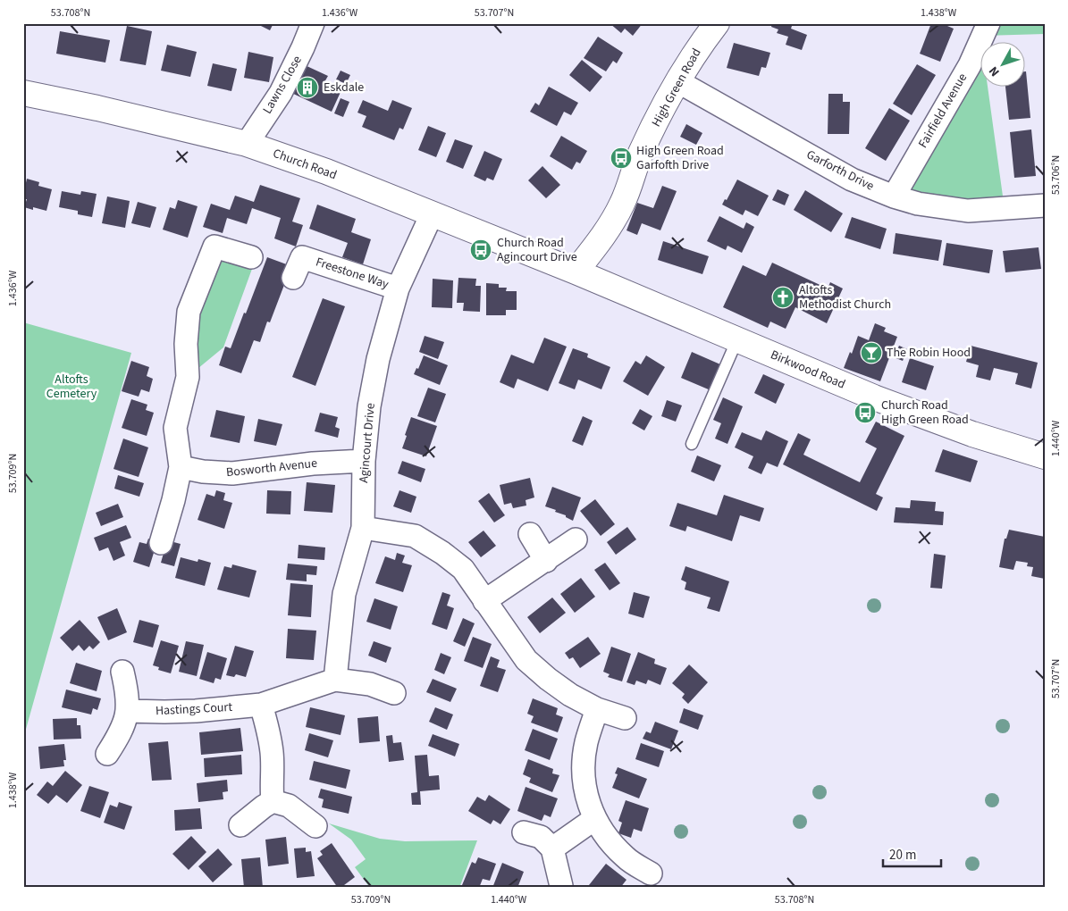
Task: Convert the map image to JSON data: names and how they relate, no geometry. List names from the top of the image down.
{
  "streets": {
    "street": [
      "Lawns Close",
      "High Green Road",
      "Fairfield Avenue",
      "Church Road",
      "Garforth Drive",
      "Freestone Way",
      "Birkwood Road",
      "Agincourt Drive",
      "Bosworth Avenue",
      "Hastings Court"
    ]
  },
  "crossings": [
    ["Lawns Close", "Church Road"],
    ["High Green Road", "Church Road"],
    ["High Green Road", "Garforth Drive"],
    ["High Green Road", "Birkwood Road"],
    ["Fairfield Avenue", "Garforth Drive"],
    ["Church Road", "Birkwood Road"],
    ["Church Road", "Agincourt Drive"],
    ["Freestone Way", "Agincourt Drive"],
    ["Agincourt Drive", "Bosworth Avenue"],
    ["Agincourt Drive", "Hastings Court"]
  ],
  "parks": ["Altofts Cemetery"],
  "places": {
    "building": ["Eskdale"],
    "bus stop": ["High Green Road Garfofth Drive", "Church Road Agincourt Drive", "Church Road High Green Road"],
    "church": ["Altofts Methodist Church"],
    "bar": ["The Robin Hood"]
  },
  "scale_bar": "20 m",
  "north": "bottom left",
  "coordinates": [
    "53.708°N",
    "1.436°W",
    "53.707°N",
    "1.438°W",
    "53.706°N",
    "1.440°W",
    "53.709°N"
  ]
}
